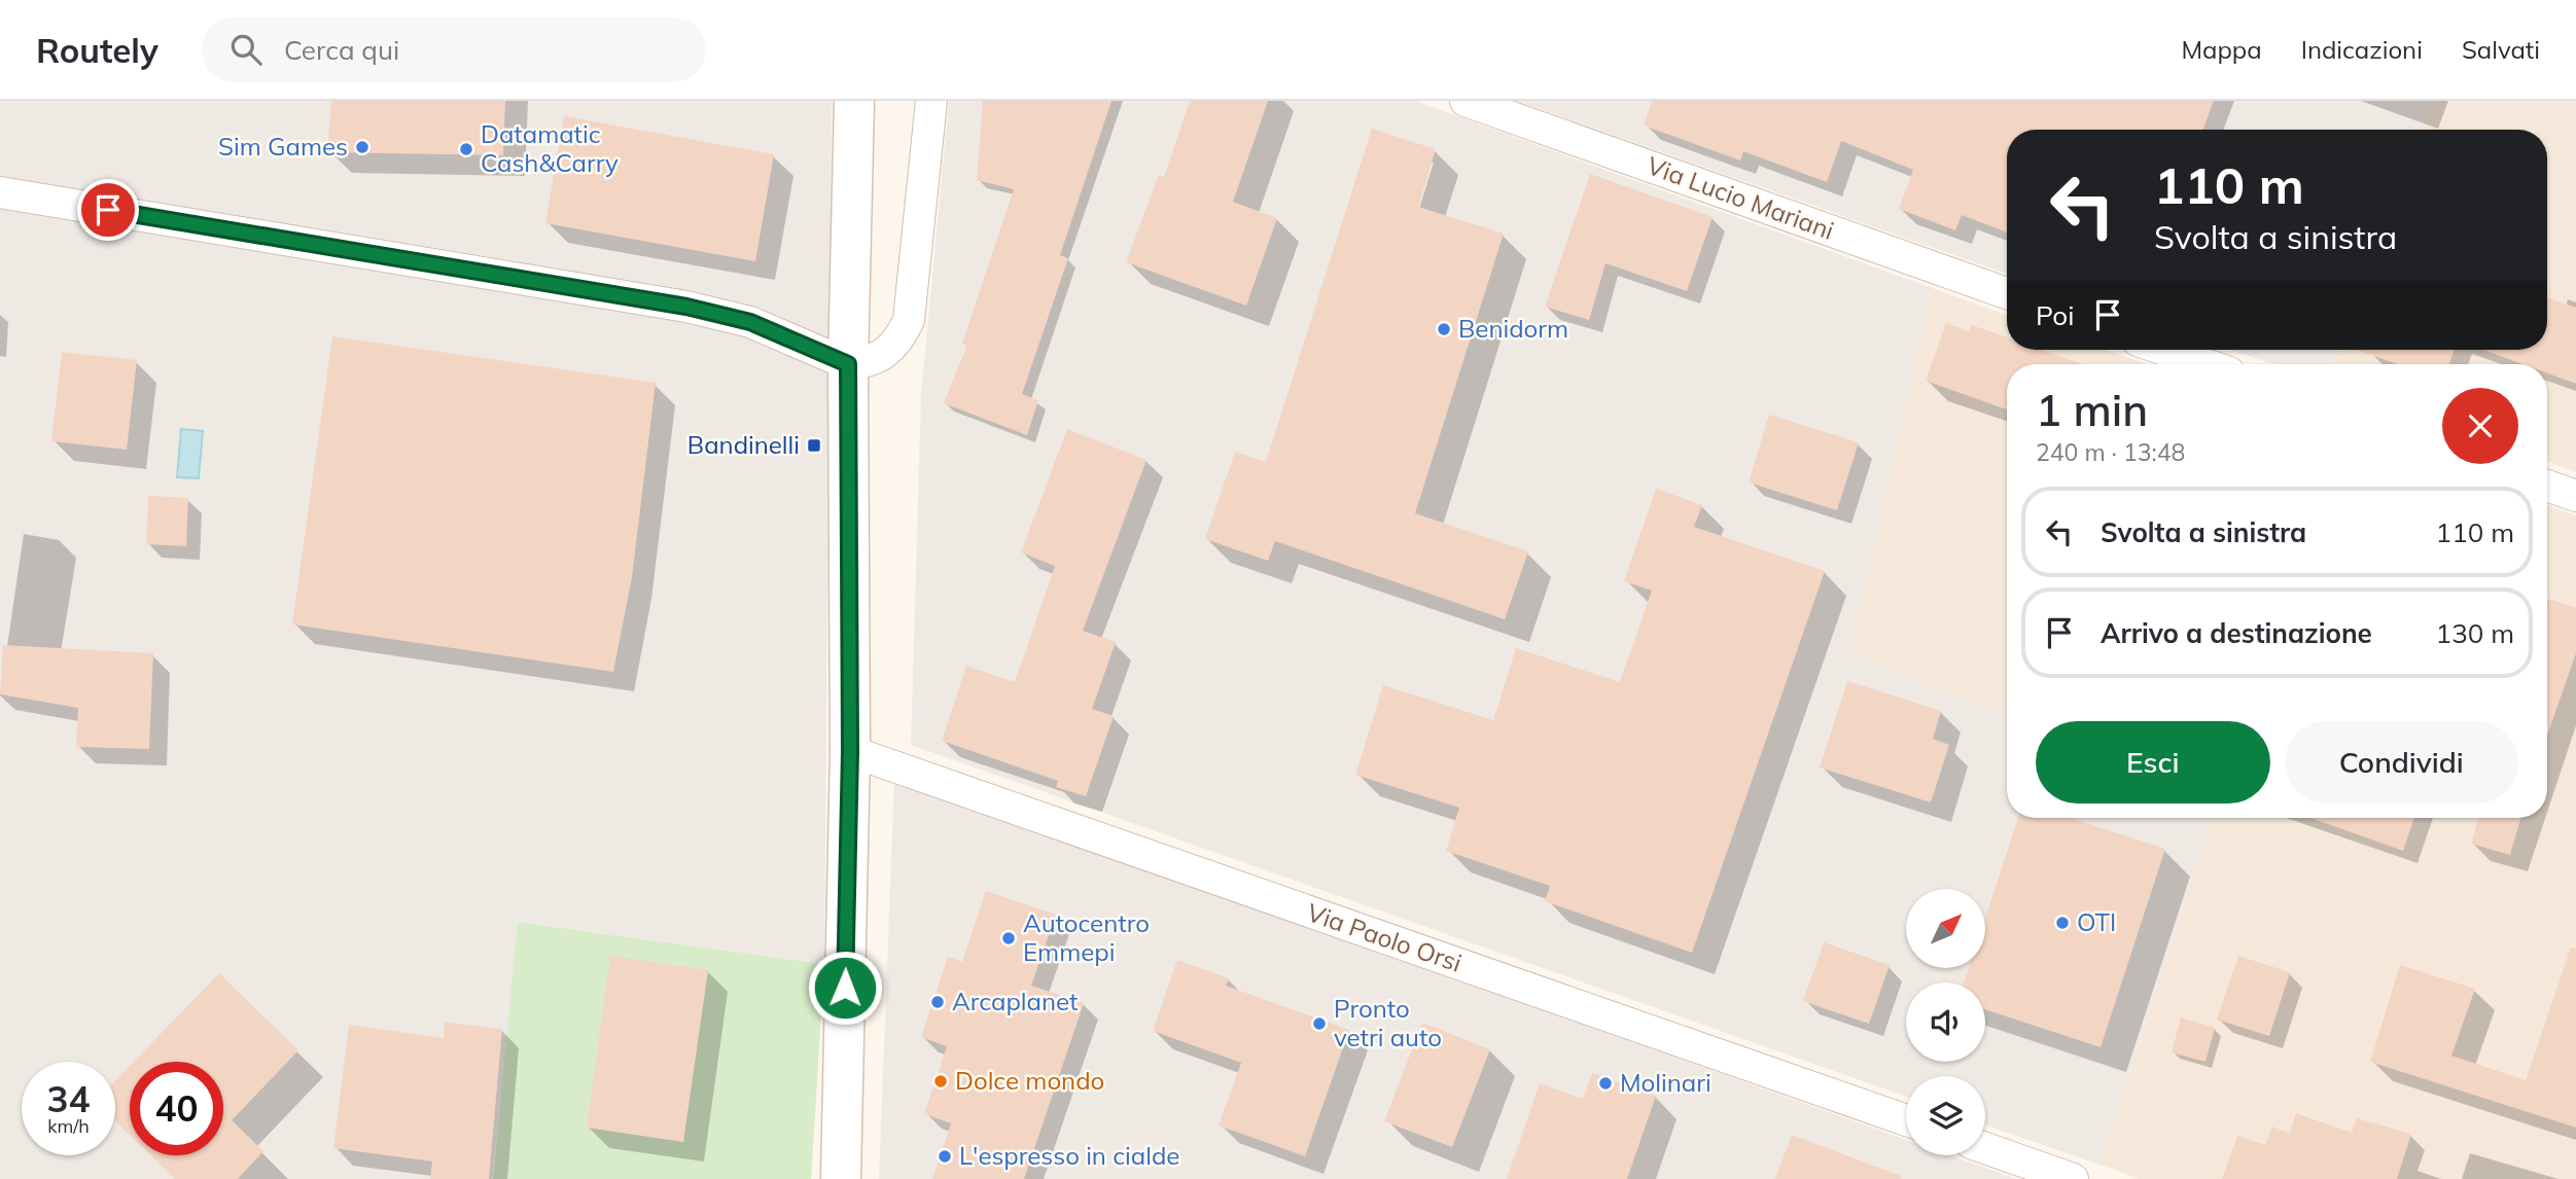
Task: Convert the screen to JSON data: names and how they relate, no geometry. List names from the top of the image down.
{
  "streets": {
    "street": ["Via Lucio Mariani", "Via Paolo Orsi"]
  },
  "places": {
    "other": [
      "Sim Games",
      "Datamatic Cash&Carry",
      "Benidorm",
      "OTI",
      "Autocentro Emmepi",
      "Arcaplanet",
      "Pronto vetri auto",
      "Dolce mondo",
      "Molinari",
      "L'espresso in cialde"
    ],
    "transit": ["Bandinelli"]
  },
  "north": "top right",
  "page": {
    "header": "Routely",
    "search": "Cerca qui",
    "nav": ["Mappa", "Indicazioni", "Salvati"],
    "turn": ["110 m", "Svolta a sinistra"],
    "then": "Poi",
    "heading": ["1 min", "240 m · 13:48"],
    "list": [
      {
        "name": "Svolta a sinistra",
        "value": "110 m"
      },
      {
        "name": "Arrivo a destinazione",
        "value": "130 m"
      }
    ],
    "buttons": ["Esci", "Condividi"],
    "speed": "34 km/h",
    "limit": "40"
  }
}
